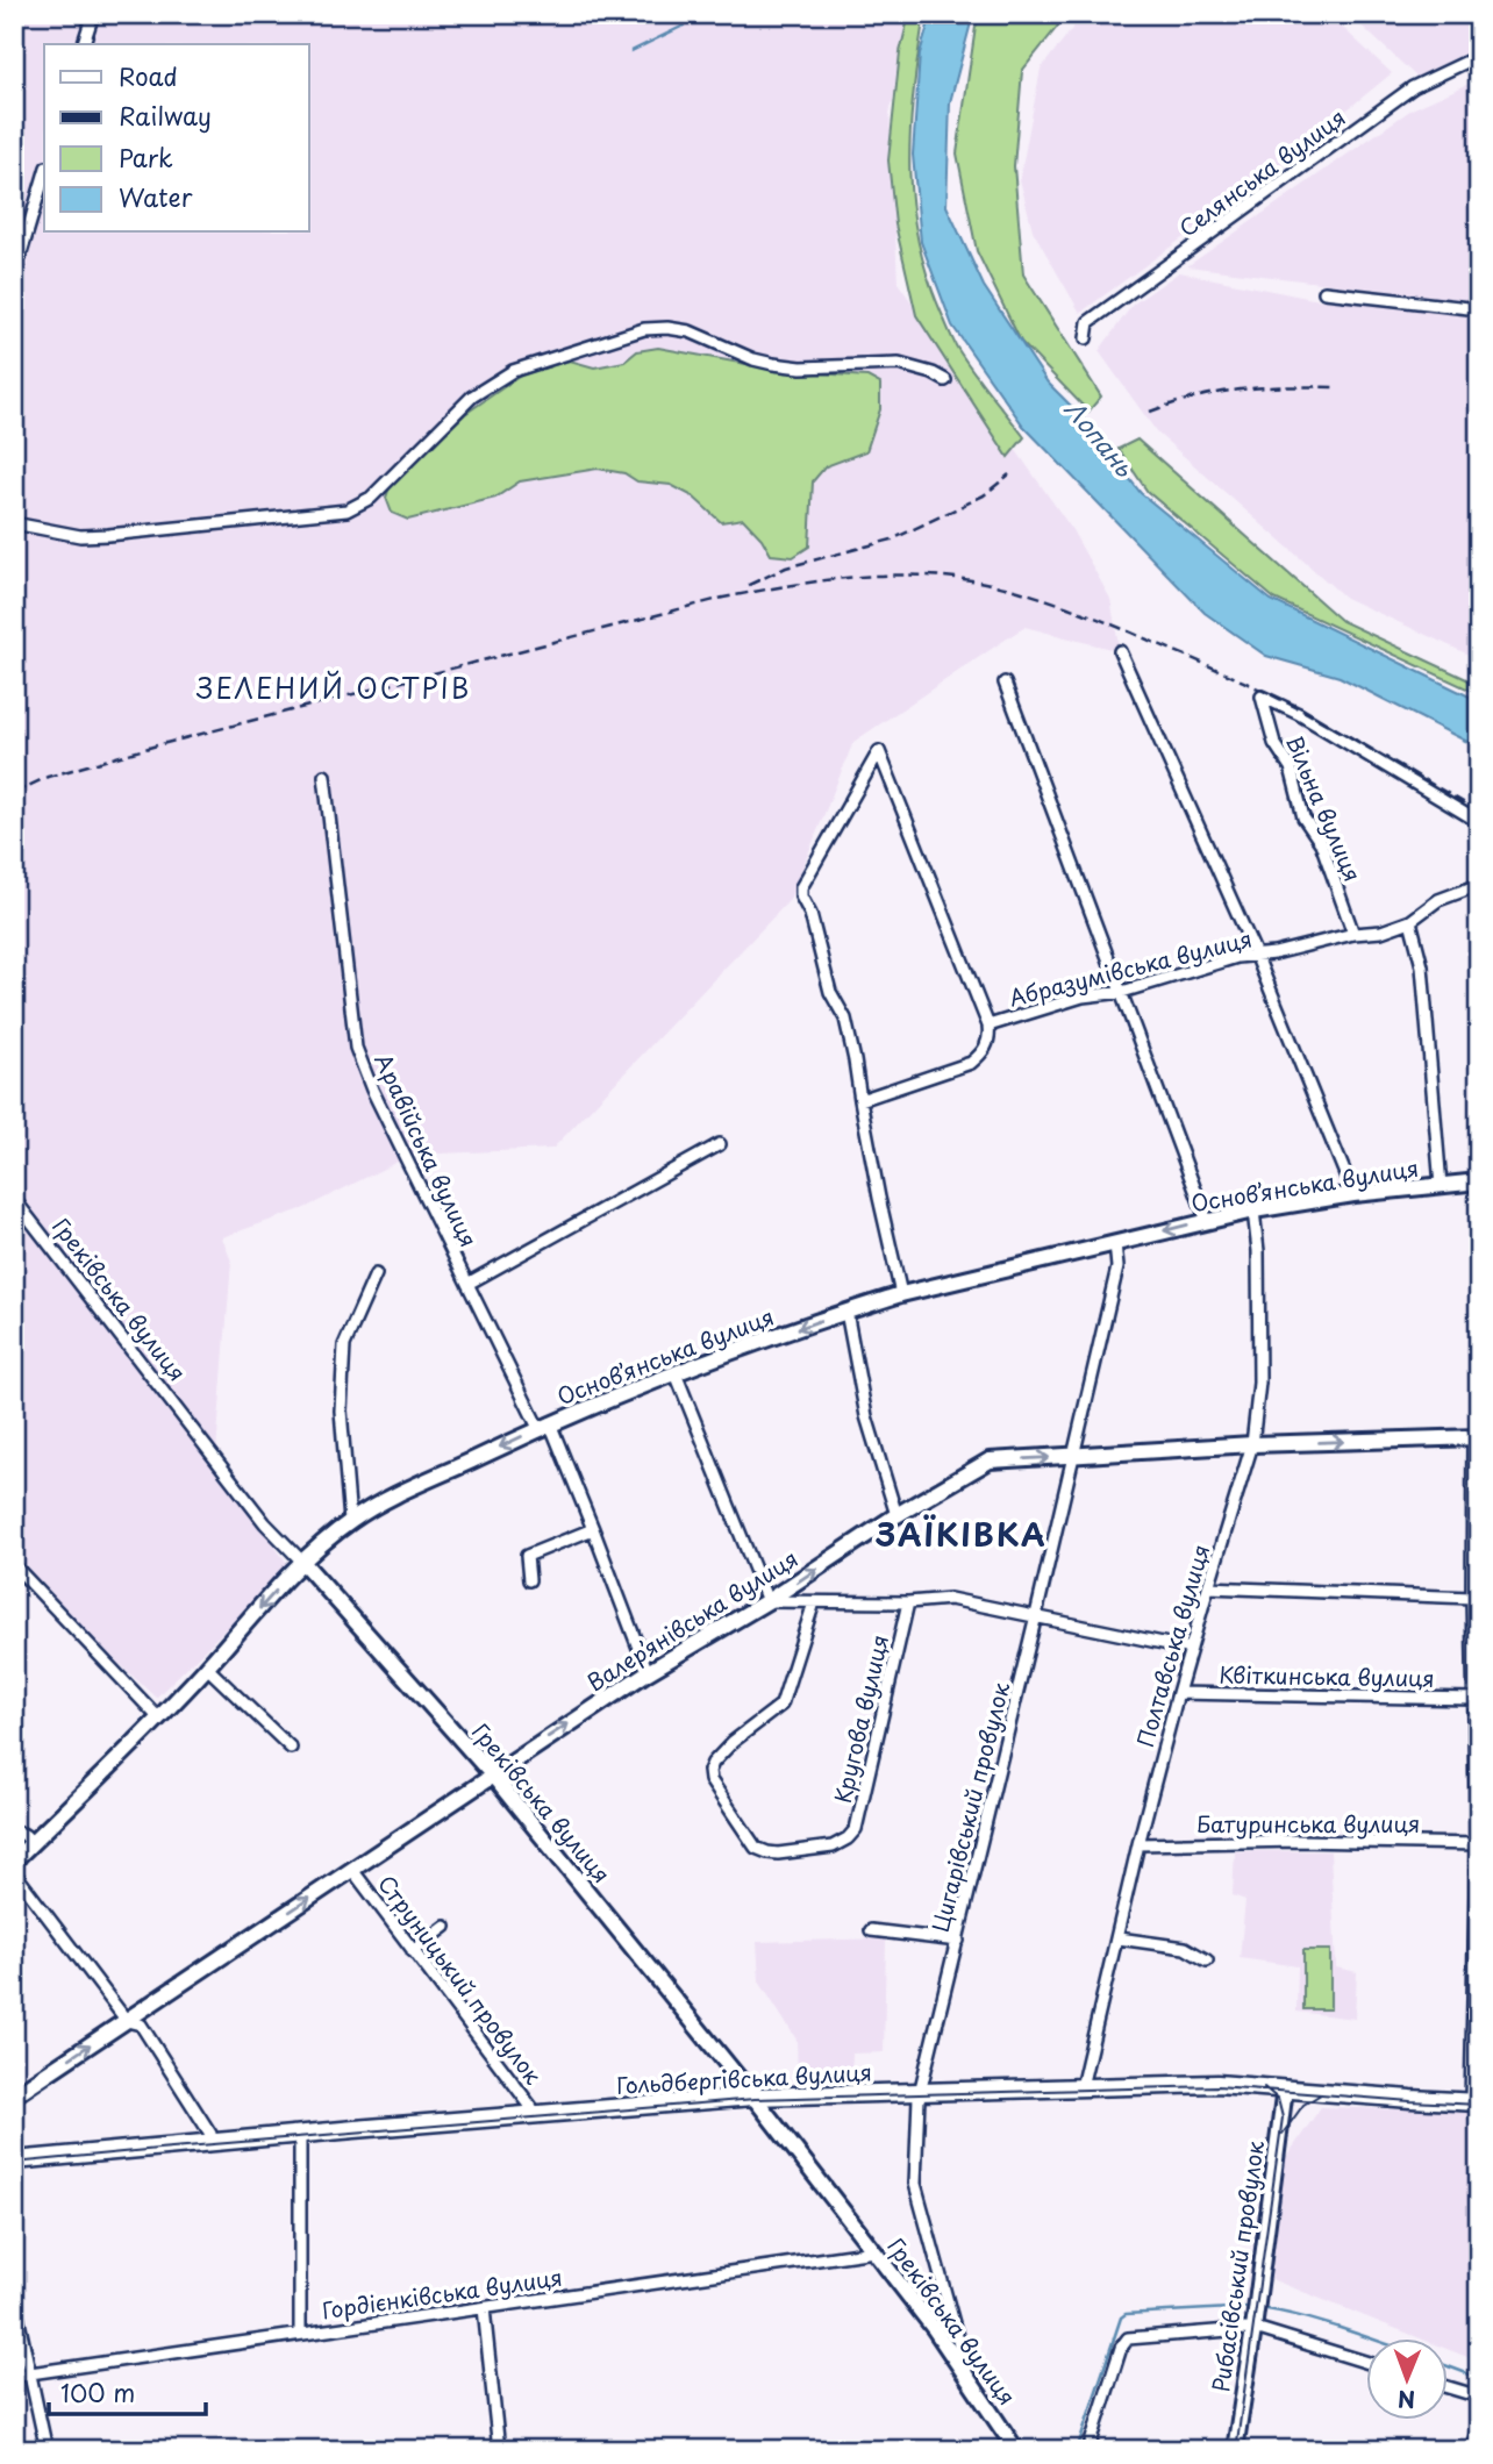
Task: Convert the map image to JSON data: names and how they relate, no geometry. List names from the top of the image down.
{
  "streets": {
    "main road": ["Гольдбергівська вулиця"],
    "street": [
      "Селянська вулиця",
      "Вільна вулиця",
      "Абразумівська вулиця",
      "Аравійська вулиця",
      "Основ’янська вулиця",
      "Греківська вулиця",
      "Валер’янівська вулиця",
      "Полтавська вулиця",
      "Квіткинська вулиця",
      "Кругова вулиця",
      "Цигарівський провулок",
      "Батуринська вулиця",
      "Струницький провулок",
      "Рибасівський провулок",
      "Гордієнківська вулиця"
    ]
  },
  "crossings": [
    ["Вільна вулиця", "Абразумівська вулиця"],
    ["Аравійська вулиця", "Основ’янська вулиця"],
    ["Аравійська вулиця", "Валер’янівська вулиця"],
    ["Основ’янська вулиця", "Греківська вулиця"],
    ["Основ’янська вулиця", "Полтавська вулиця"],
    ["Основ’янська вулиця", "Цигарівський провулок"],
    ["Греківська вулиця", "Валер’янівська вулиця"],
    ["Греківська вулиця", "Цигарівський провулок"],
    ["Греківська вулиця", "Гольдбергівська вулиця"],
    ["Греківська вулиця", "Гордієнківська вулиця"],
    ["Валер’янівська вулиця", "Полтавська вулиця"],
    ["Валер’янівська вулиця", "Квіткинська вулиця"],
    ["Валер’янівська вулиця", "Цигарівський провулок"],
    ["Валер’янівська вулиця", "Струницький провулок"],
    ["Полтавська вулиця", "Квіткинська вулиця"],
    ["Полтавська вулиця", "Батуринська вулиця"],
    ["Полтавська вулиця", "Гольдбергівська вулиця"],
    ["Квіткинська вулиця", "Кругова вулиця"],
    ["Квіткинська вулиця", "Цигарівський провулок"],
    ["Цигарівський провулок", "Гольдбергівська вулиця"],
    ["Струницький провулок", "Гольдбергівська вулиця"],
    ["Гольдбергівська вулиця", "Рибасівський провулок"]
  ],
  "one_way": ["Основ’янська вулиця", "Валер’янівська вулиця"],
  "districts": ["ЗЕЛЕНИЙ ОСТРІВ", "ЗАЇКІВКА"],
  "water": ["Лопань"],
  "legend": [
    "Road",
    "Railway",
    "Park",
    "Water"
  ],
  "scale_bar": "100 m",
  "north": "bottom"
}
